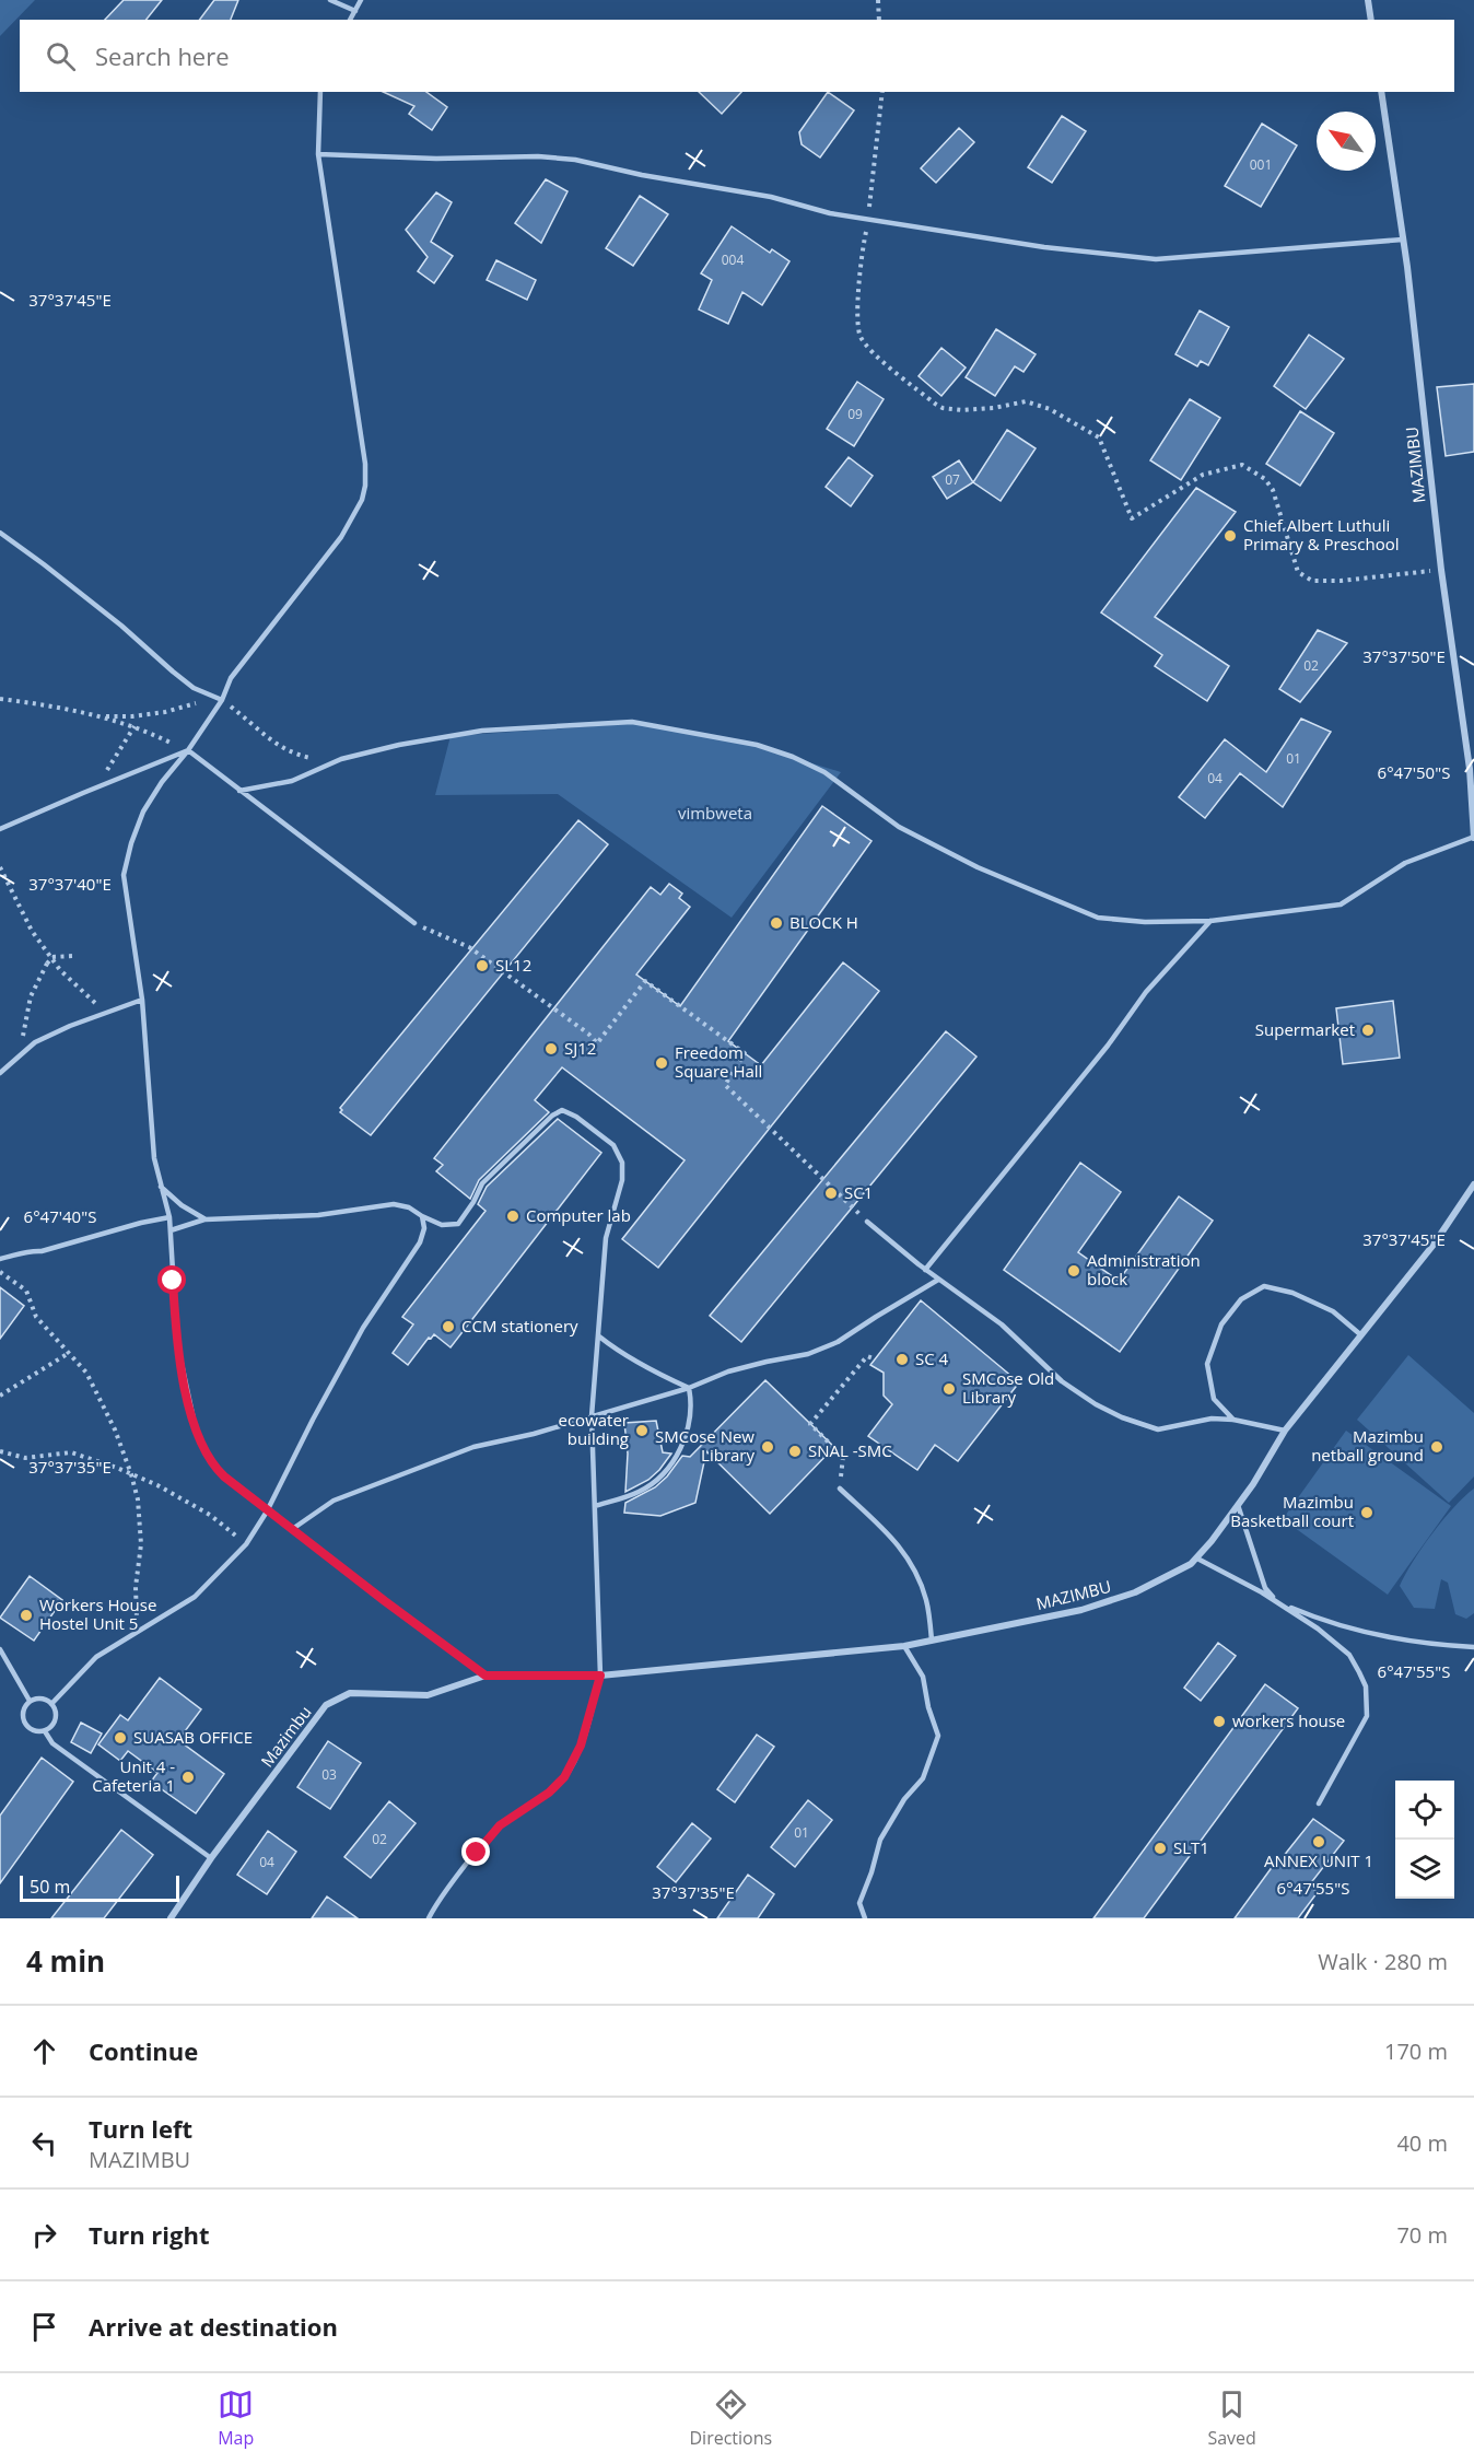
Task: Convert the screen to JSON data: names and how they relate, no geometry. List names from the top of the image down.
{
  "streets": {
    "street": ["MAZIMBU", "Mazimbu"]
  },
  "crossings": [
    ["MAZIMBU", "Mazimbu"]
  ],
  "parks": ["vimbweta"],
  "places": [
    "Chief Albert Luthuli Primary & Preschool",
    "BLOCK H",
    "SL12",
    "Supermarket",
    "SJ12",
    "Freedom Square Hall",
    "SC1",
    "Computer lab",
    "Administration block",
    "CCM stationery",
    "SC 4",
    "SMCose Old Library",
    "ecowater building",
    "SMCose New Library",
    "Mazimbu netball ground",
    "SNAL -SMC",
    "Mazimbu Basketball court",
    "Workers House Hostel Unit 5",
    "workers house",
    "SUASAB OFFICE",
    "Unit 4 - Cafeteria 1",
    "ANNEX UNIT 1",
    "SLT1"
  ],
  "house_numbers": [
    "001",
    "004",
    "09",
    "07",
    "02",
    "01",
    "04",
    "03",
    "01",
    "02",
    "04"
  ],
  "scale_bar": "50 m",
  "north": "top left",
  "page": {
    "search": "Search here",
    "scale": "50 m",
    "heading": ["4 min", "Walk · 280 m"],
    "list": [
      ["Continue", "170 m"],
      ["Turn left", "MAZIMBU", "40 m"],
      ["Turn right", "70 m"],
      "Arrive at destination"
    ],
    "nav": ["Map", "Directions", "Saved"]
  },
  "coordinates": [
    "37°37'45\"E",
    "37°37'50\"E",
    "6°47'50\"S",
    "37°37'40\"E",
    "6°47'40\"S",
    "37°37'35\"E",
    "6°47'55\"S"
  ]
}
